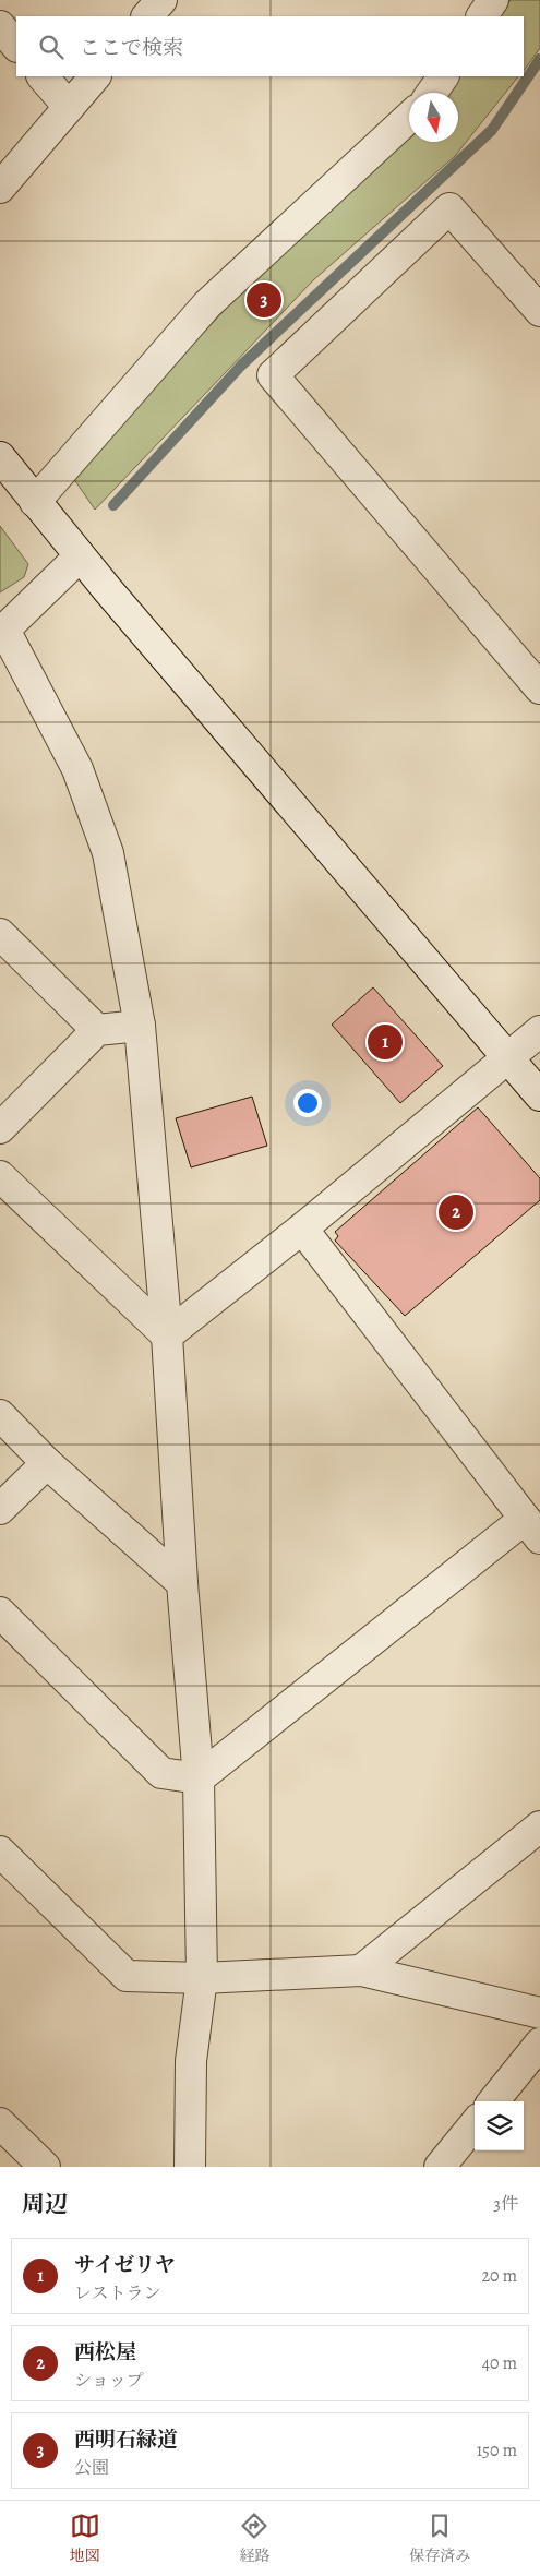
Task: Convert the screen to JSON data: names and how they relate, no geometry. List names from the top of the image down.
{
  "north": "bottom",
  "page": {
    "search": "ここで検索",
    "pins": ["3", "1", "2"],
    "heading": ["周辺", "3件"],
    "list": [
      {
        "mark": "1",
        "name": "サイゼリヤ",
        "note": "レストラン",
        "value": "20 m"
      },
      {
        "mark": "2",
        "name": "西松屋",
        "note": "ショップ",
        "value": "40 m"
      },
      {
        "mark": "3",
        "name": "西明石緑道",
        "note": "公園",
        "value": "150 m"
      }
    ],
    "nav": ["地図", "経路", "保存済み"]
  }
}
